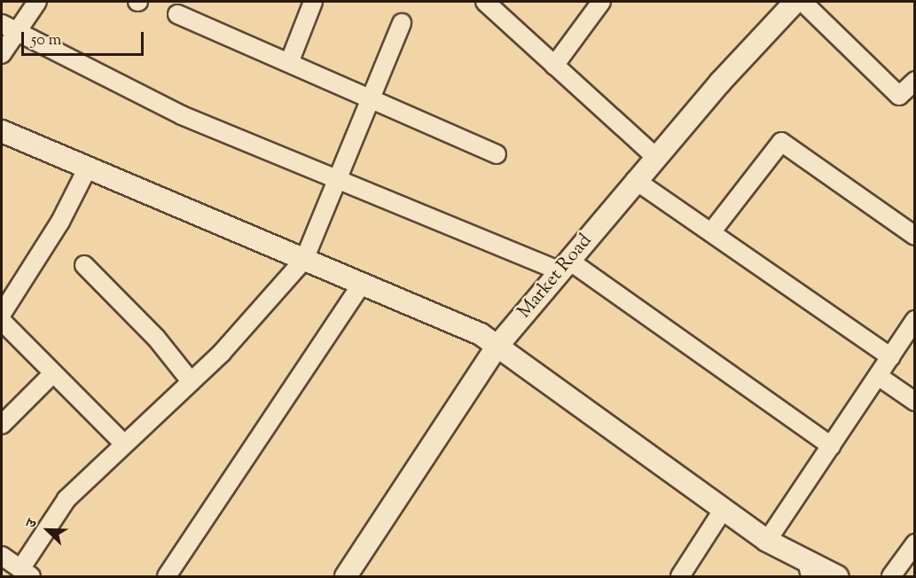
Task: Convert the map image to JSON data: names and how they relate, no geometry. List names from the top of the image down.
{
  "streets": {
    "street": ["Market Road"]
  },
  "scale_bar": "50 m",
  "north": "top left"
}
